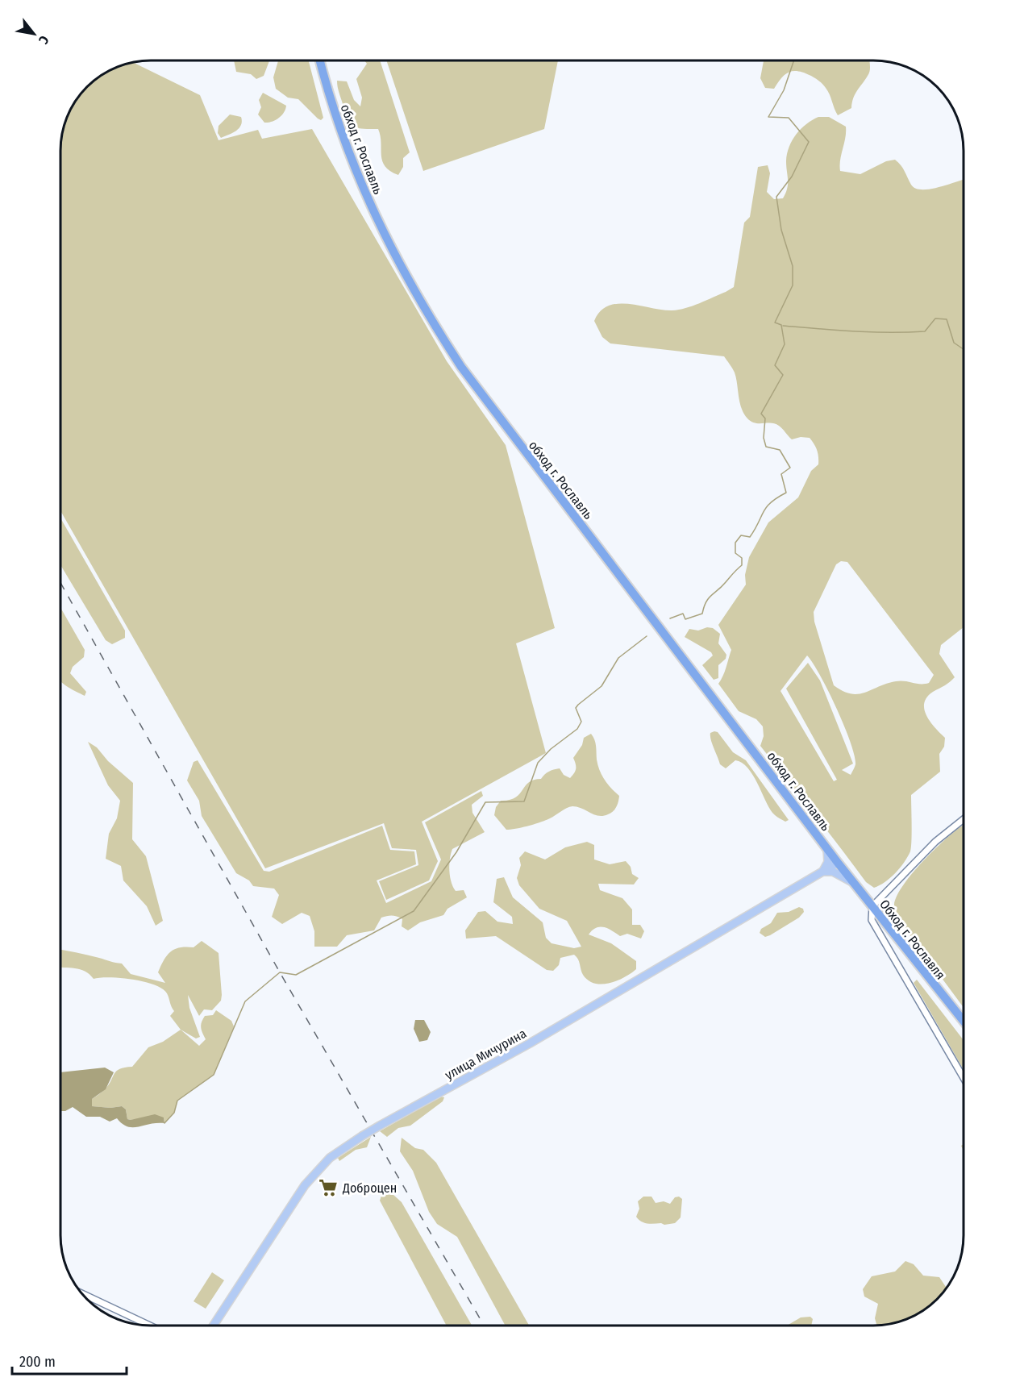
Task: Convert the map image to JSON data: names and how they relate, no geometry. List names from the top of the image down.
{
  "streets": {
    "highway": ["обход г. Рославль", "Обход г. Рославля"],
    "main road": ["улица Мичурина"]
  },
  "crossings": [
    ["обход г. Рославль", "Обход г. Рославля"],
    ["обход г. Рославль", "улица Мичурина"]
  ],
  "places": {
    "supermarket": ["Доброцен"]
  },
  "scale_bar": "200 m",
  "north": "bottom right"
}
